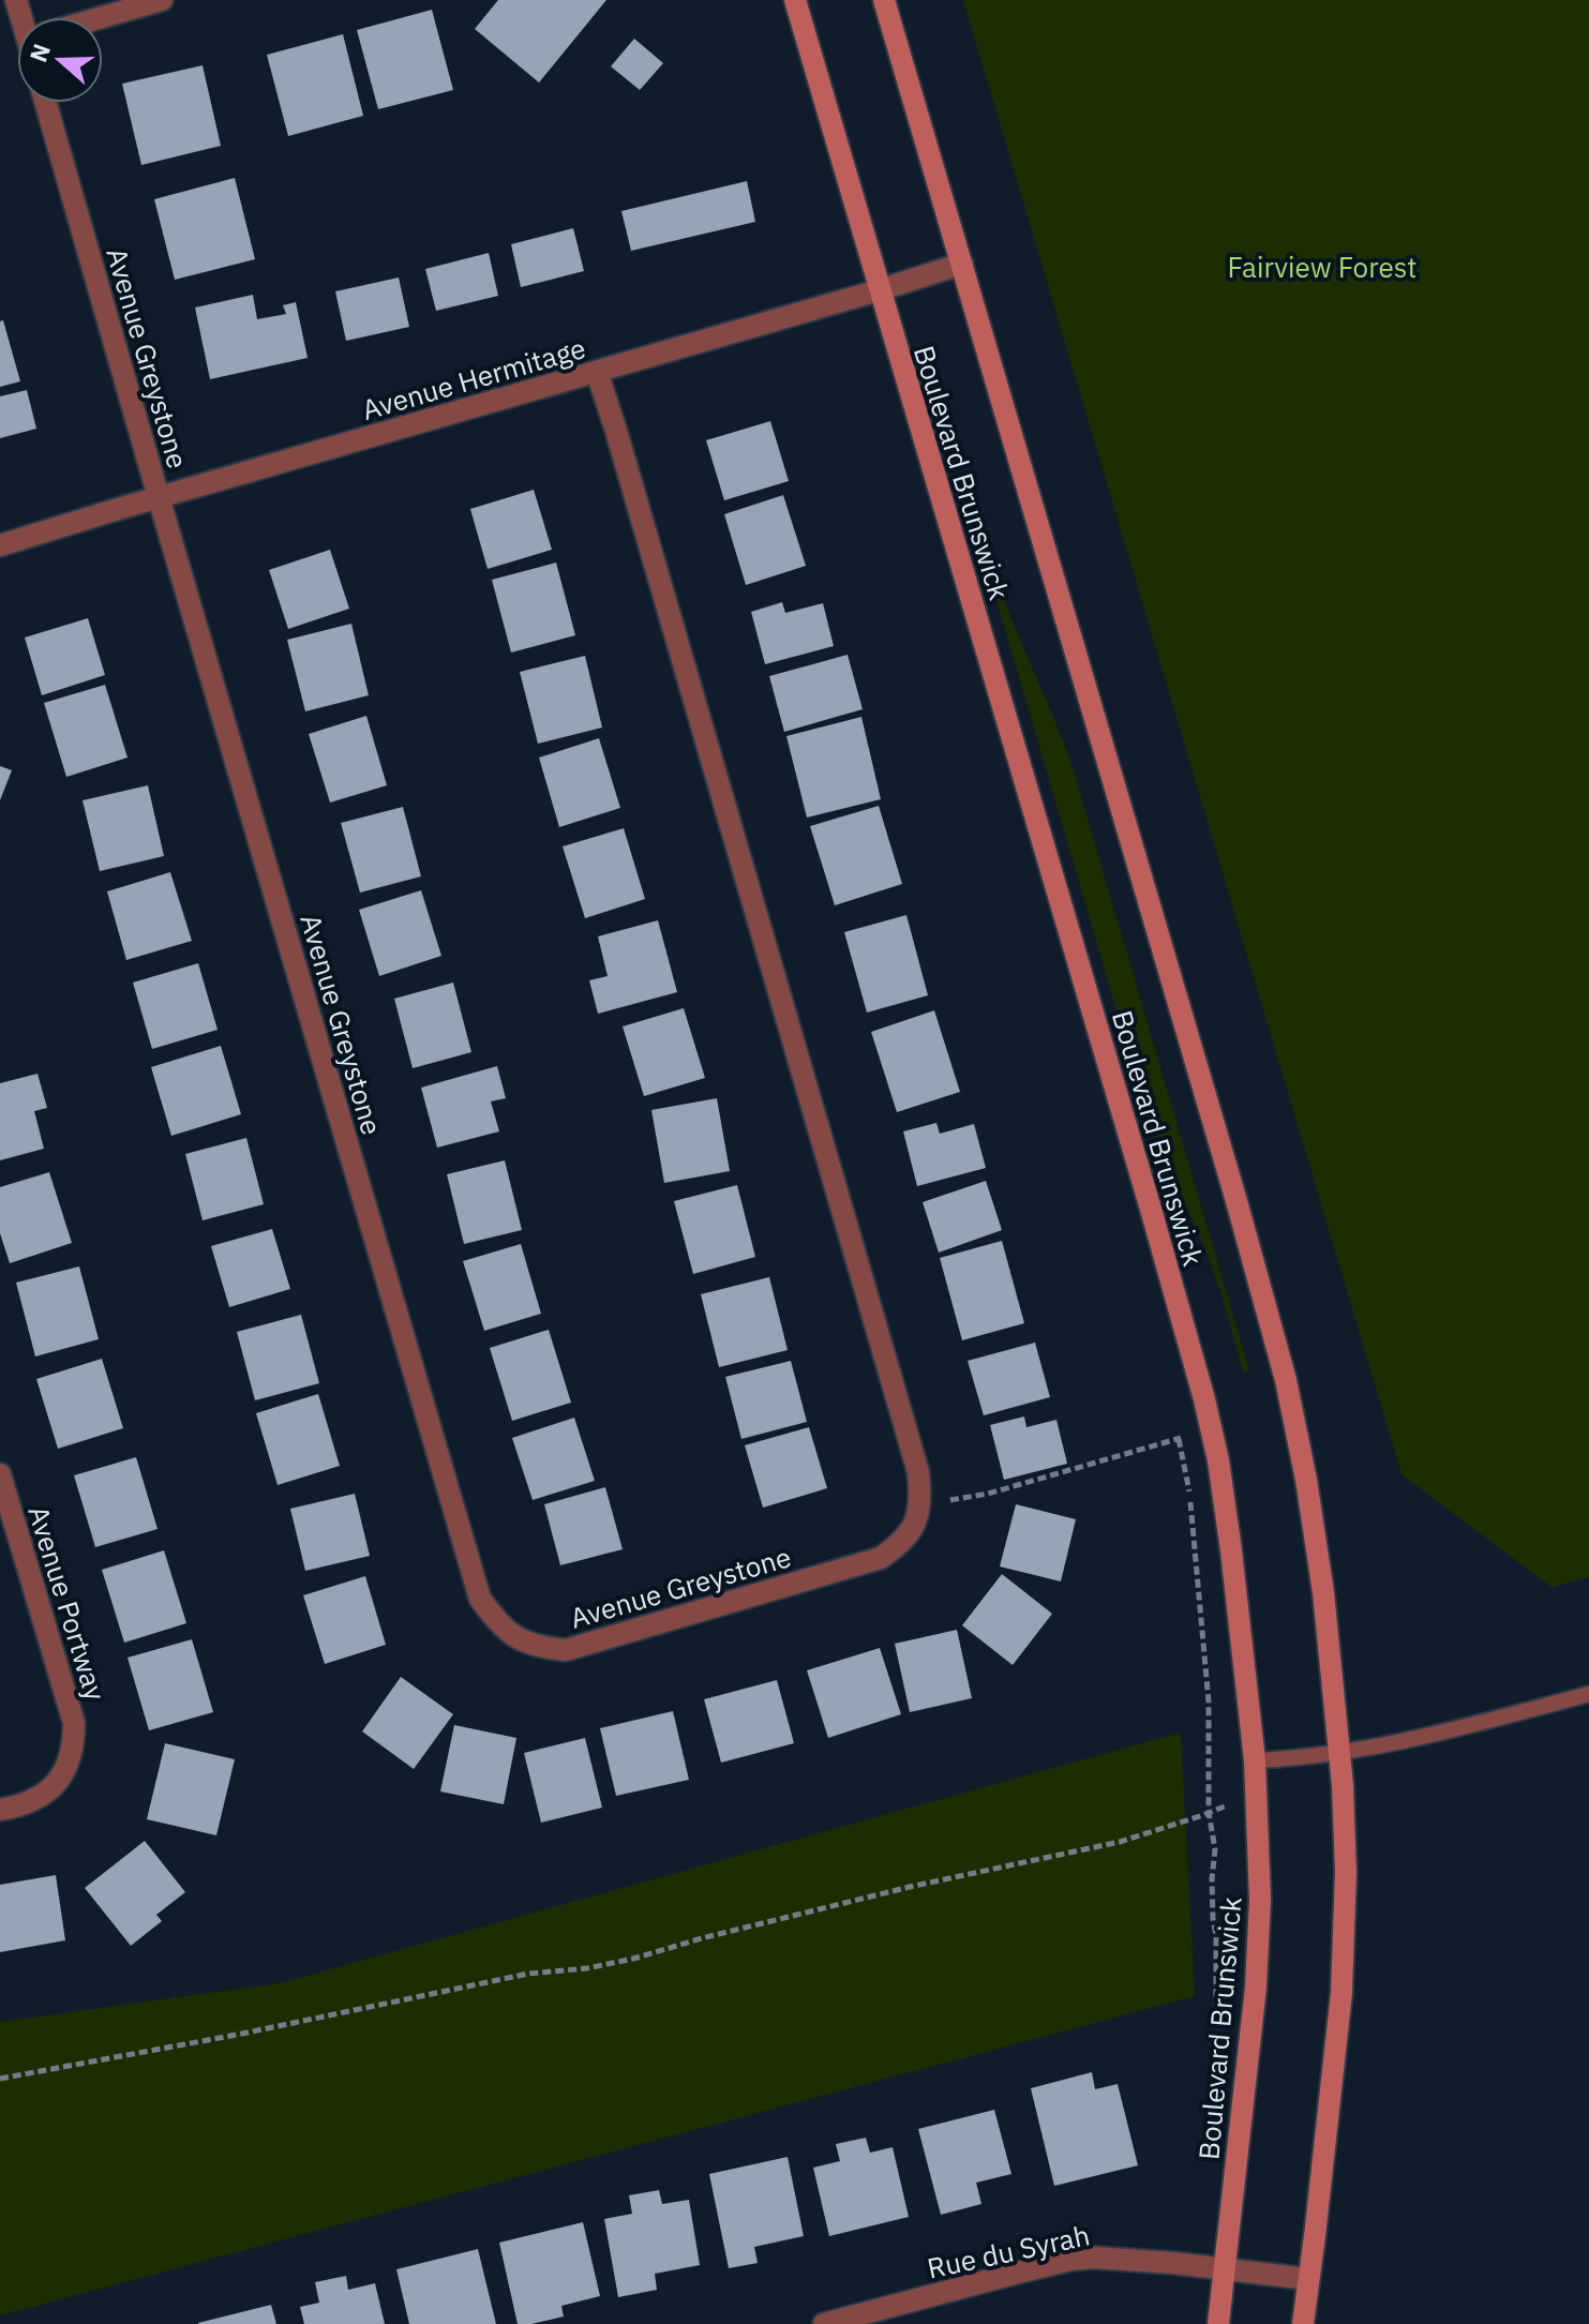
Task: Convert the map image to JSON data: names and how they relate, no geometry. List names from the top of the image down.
{
  "streets": {
    "street": [
      "Avenue Greystone",
      "Avenue Hermitage",
      "Boulevard Brunswick",
      "Avenue Portway",
      "Rue du Syrah"
    ]
  },
  "crossings": [
    ["Avenue Greystone", "Avenue Hermitage"],
    ["Avenue Hermitage", "Boulevard Brunswick"],
    ["Boulevard Brunswick", "Rue du Syrah"]
  ],
  "parks": ["Fairview Forest"],
  "north": "left"
}
